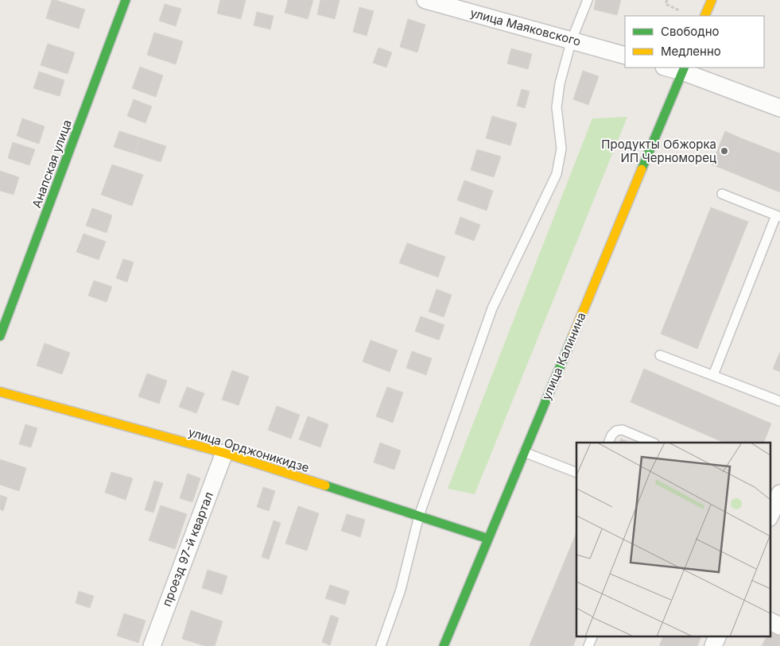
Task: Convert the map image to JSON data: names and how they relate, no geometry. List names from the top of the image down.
{
  "streets": {
    "street": [
      "улица Маяковского",
      "Анапская улица",
      "улица Калинина",
      "улица Орджоникидзе",
      "проезд 97-й квартал"
    ]
  },
  "crossings": [
    ["улица Калинина", "улица Орджоникидзе"],
    ["улица Орджоникидзе", "проезд 97-й квартал"]
  ],
  "places": ["Продукты Обжорка ИП Черноморец"],
  "legend": ["Свободно", "Медленно"]
}
